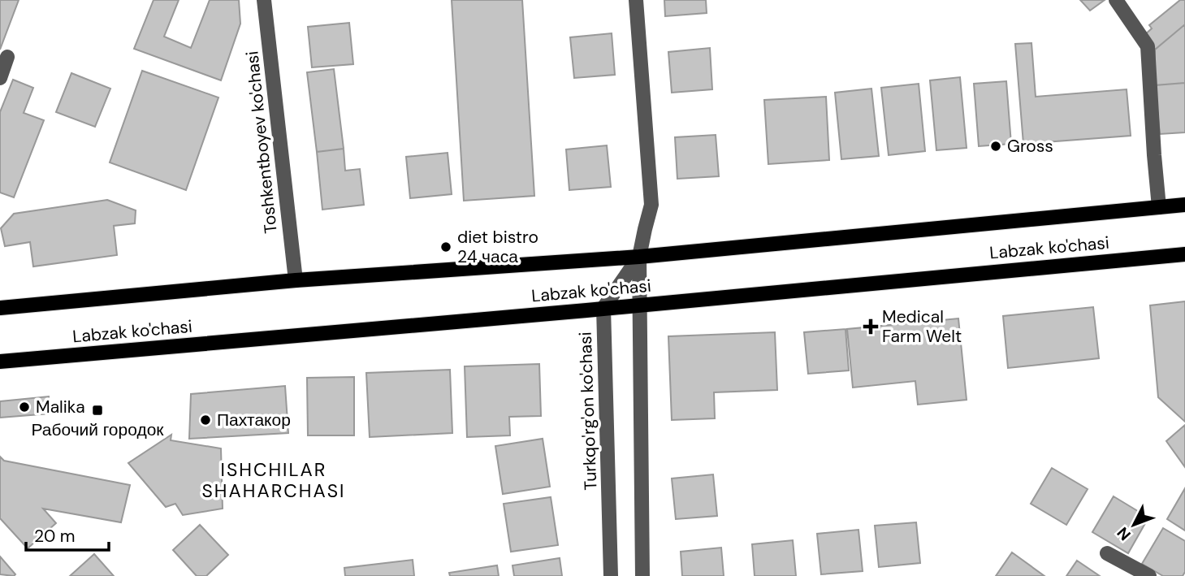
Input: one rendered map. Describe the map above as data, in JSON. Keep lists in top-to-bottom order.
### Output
{
  "streets": {
    "main road": ["Labzak ko'chasi"],
    "street": ["Toshkentboyev ko'chasi", "Turkqo'rg'on ko'chasi"]
  },
  "crossings": [
    ["Toshkentboyev ko'chasi", "Labzak ko'chasi"],
    ["Labzak ko'chasi", "Turkqo'rg'on ko'chasi"]
  ],
  "districts": ["ISHCHILAR SHAHARCHASI"],
  "places": {
    "other": [
      "Gross",
      "diet bistro 24 часа",
      "Malika",
      "Пахтакор"
    ],
    "health": ["Medical Farm Welt"],
    "transit": ["Рабочий городок"]
  },
  "scale_bar": "20 m",
  "north": "bottom left"
}
